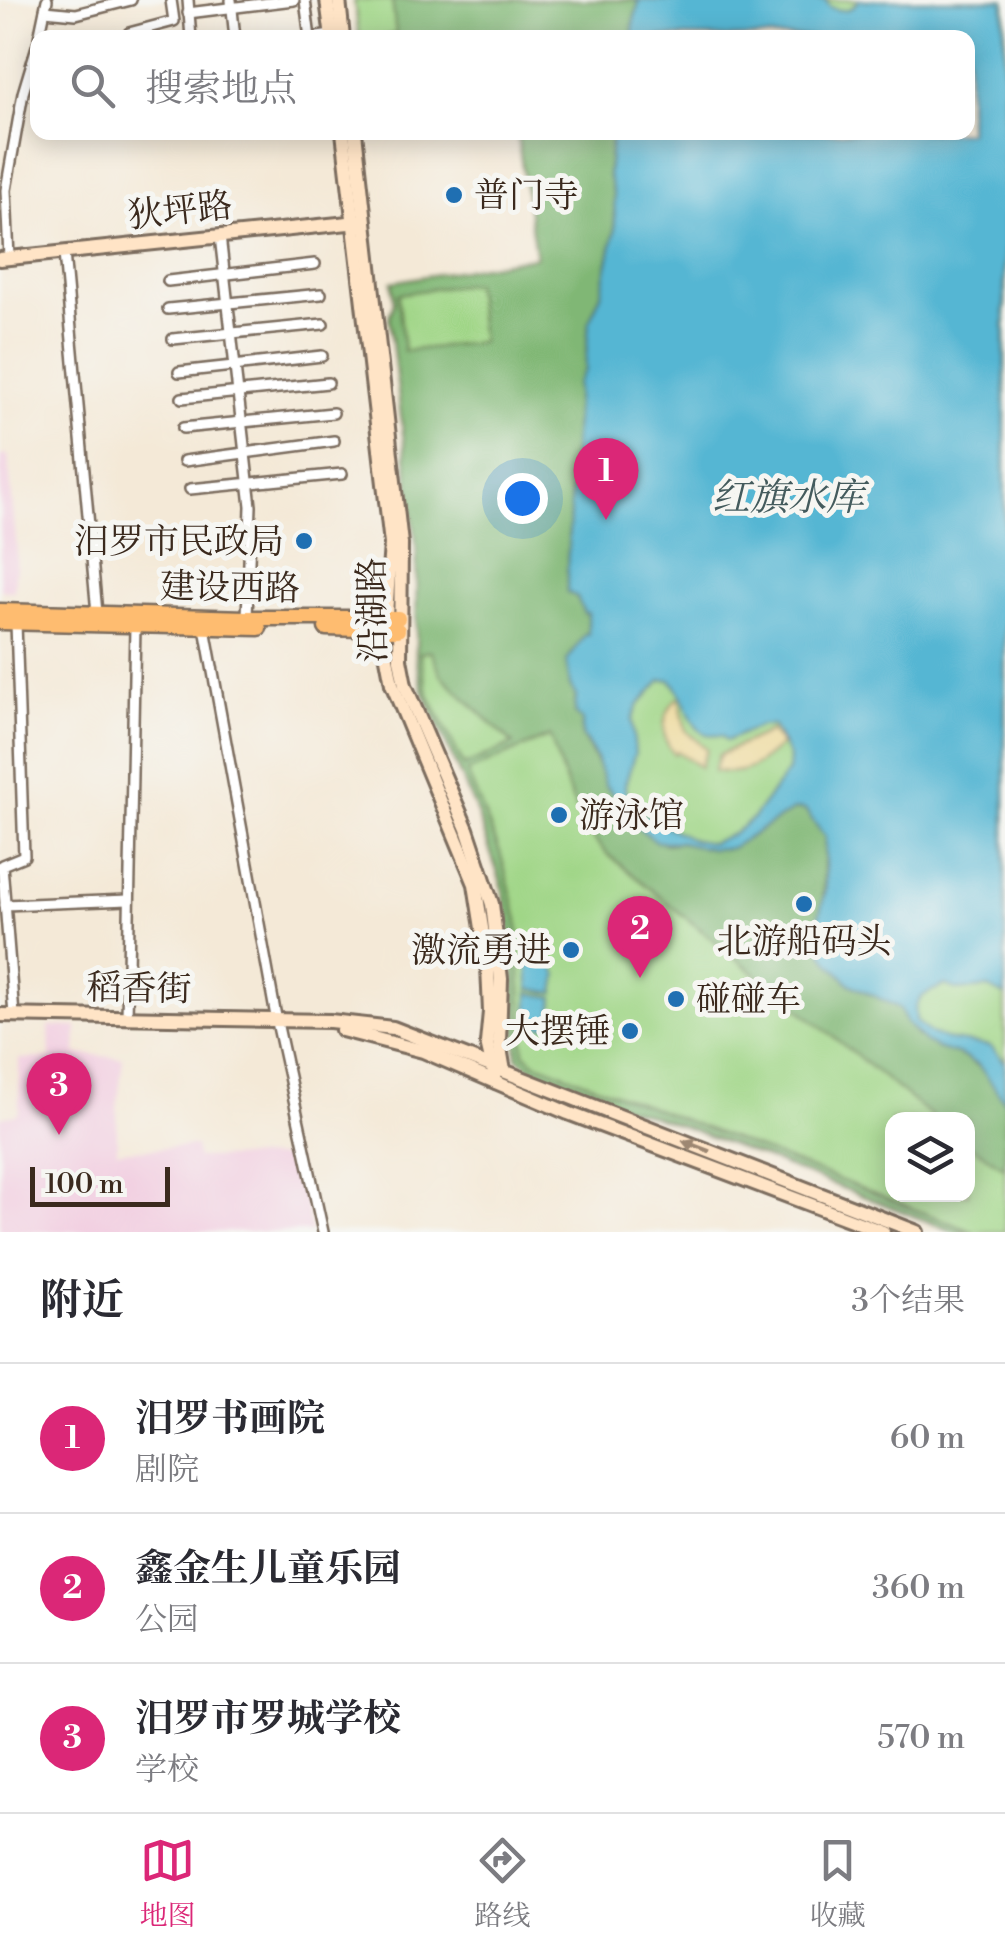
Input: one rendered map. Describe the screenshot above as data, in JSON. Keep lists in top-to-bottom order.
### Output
{
  "streets": {
    "main road": [
      "狄坪路",
      "建设西路",
      "沿湖路",
      "稻香街"
    ]
  },
  "crossings": [
    ["狄坪路", "沿湖路"],
    ["建设西路", "沿湖路"]
  ],
  "water": ["红旗水库"],
  "places": [
    "普门寺",
    "汨罗市民政局",
    "游泳馆",
    "北游船码头",
    "激流勇进",
    "碰碰车",
    "大摆锤"
  ],
  "scale_bar": "100 m",
  "page": {
    "search": "搜索地点",
    "pins": ["1", "2", "3"],
    "scale": "100 m",
    "heading": ["附近", "3个结果"],
    "list": [
      {
        "mark": "1",
        "name": "汨罗书画院",
        "note": "剧院",
        "value": "60 m"
      },
      {
        "mark": "2",
        "name": "鑫金生儿童乐园",
        "note": "公园",
        "value": "360 m"
      },
      {
        "mark": "3",
        "name": "汨罗市罗城学校",
        "note": "学校",
        "value": "570 m"
      }
    ],
    "nav": ["地图", "路线", "收藏"]
  }
}
